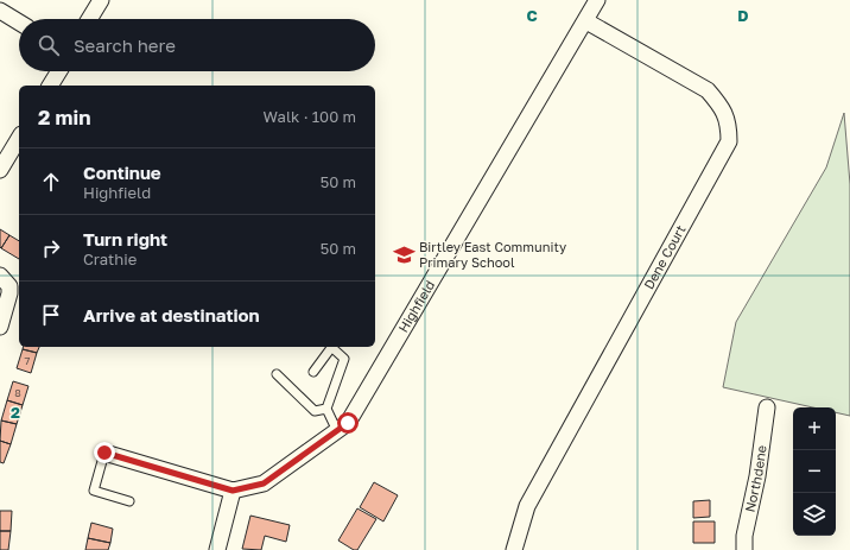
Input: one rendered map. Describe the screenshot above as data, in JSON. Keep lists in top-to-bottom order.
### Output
{
  "streets": {
    "street": ["Dene Court", "Highfield", "Northdene"]
  },
  "crossings": [
    ["Dene Court", "Highfield"]
  ],
  "places": {
    "school or university": ["Birtley East Community Primary School"]
  },
  "house_numbers": ["7", "8"],
  "page": {
    "search": "Search here",
    "heading": ["2 min", "Walk · 100 m"],
    "list": [
      ["Continue", "Highfield", "50 m"],
      ["Turn right", "Crathie", "50 m"],
      "Arrive at destination"
    ],
    "map_buttons": ["+", "−"]
  },
  "grid": {
    "columns": ["C", "D"],
    "rows": ["2"]
  }
}
